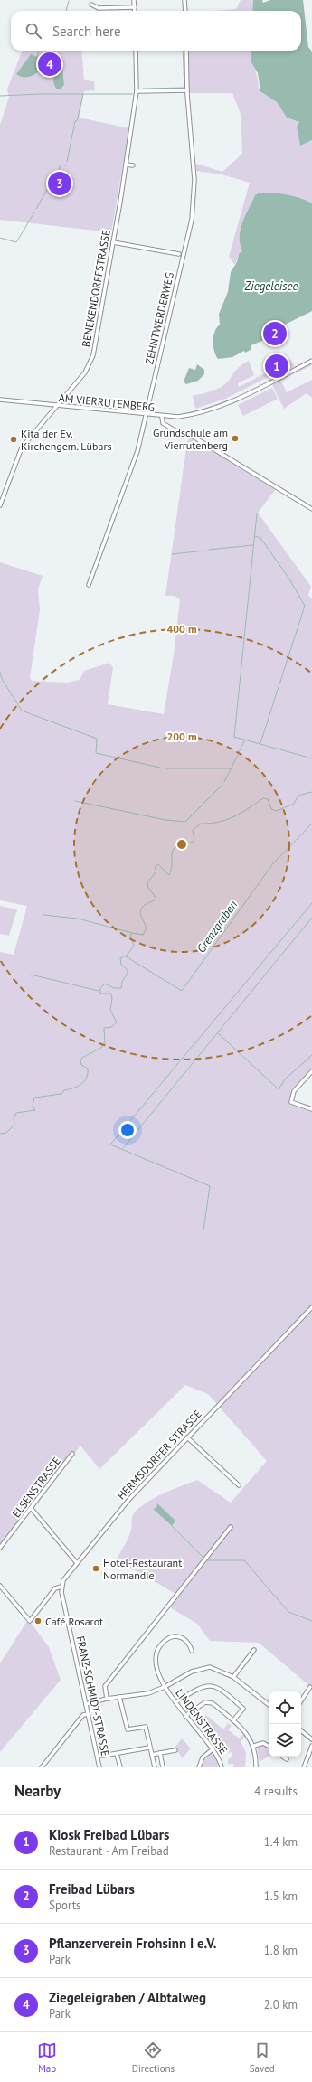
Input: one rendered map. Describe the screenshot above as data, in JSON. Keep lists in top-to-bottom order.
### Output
{
  "streets": {
    "street": [
      "BENEKENDORFFSTRASSE",
      "ZEHNTWERDERWEG",
      "AM VIERRUTENBERG",
      "HERMSDORFER STRASSE",
      "ELSENSTRASSE",
      "FRANZ-SCHMIDT-STRASSE",
      "LINDENSTRASSE"
    ]
  },
  "crossings": [
    ["BENEKENDORFFSTRASSE", "AM VIERRUTENBERG"],
    ["ZEHNTWERDERWEG", "AM VIERRUTENBERG"],
    ["HERMSDORFER STRASSE", "FRANZ-SCHMIDT-STRASSE"]
  ],
  "water": ["Ziegeleisee", "Grenzgraben"],
  "places": [
    "Grundschule am Vierrutenberg",
    "Kita der Ev. Kirchengem. Lübars",
    "Hotel-Restaurant Normandie",
    "Café Rosarot"
  ],
  "page": {
    "search": "Search here",
    "pins": [
      "4",
      "3",
      "2",
      "1"
    ],
    "heading": ["Nearby", "4 results"],
    "list": [
      {
        "mark": "1",
        "name": "Kiosk Freibad Lübars",
        "note": "Restaurant · Am Freibad",
        "value": "1.4 km"
      },
      {
        "mark": "2",
        "name": "Freibad Lübars",
        "note": "Sports",
        "value": "1.5 km"
      },
      {
        "mark": "3",
        "name": "Pflanzerverein Frohsinn I e.V.",
        "note": "Park",
        "value": "1.8 km"
      },
      {
        "mark": "4",
        "name": "Ziegeleigraben / Albtalweg",
        "note": "Park",
        "value": "2.0 km"
      }
    ],
    "nav": ["Map", "Directions", "Saved"]
  },
  "rings": ["400 m", "200 m"]
}
